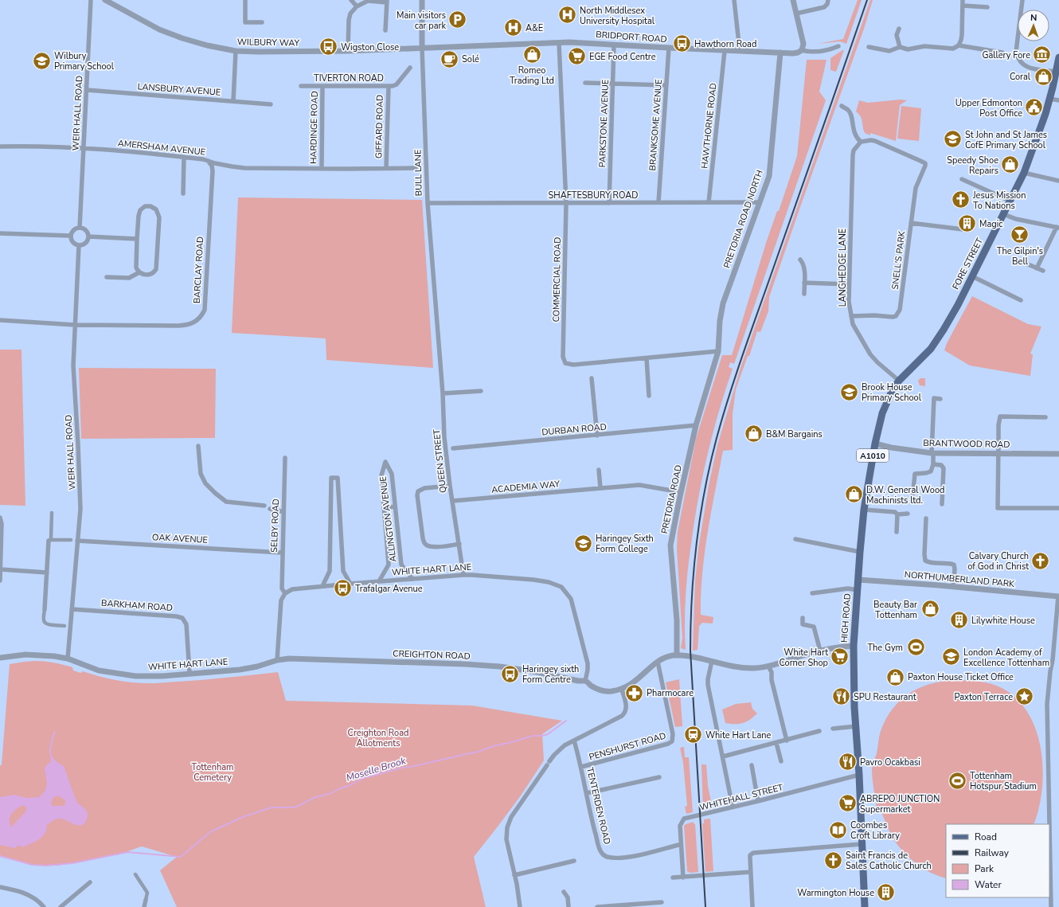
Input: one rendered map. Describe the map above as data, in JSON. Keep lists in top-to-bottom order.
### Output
{
  "streets": {
    "main road": ["FORE STREET", "A1010", "HIGH ROAD"],
    "street": [
      "BRIDPORT ROAD",
      "WILBURY WAY",
      "TIVERTON ROAD",
      "LANSBURY AVENUE",
      "WEIR HALL ROAD",
      "PARKSTONE AVENUE",
      "BRANKSOME AVENUE",
      "HAWTHORNE ROAD",
      "GIFFARD ROAD",
      "HARDINGE ROAD",
      "AMERSHAM AVENUE",
      "BULL LANE",
      "SHAFTESBURY ROAD",
      "PRETORIA ROAD NORTH",
      "SNELL'S PARK",
      "LANGHEDGE LANE",
      "BARCLAY ROAD",
      "COMMERCIAL ROAD",
      "DURBAN ROAD",
      "BRANTWOOD ROAD",
      "QUEEN STREET",
      "ACADEMIA WAY",
      "PRETORIA ROAD",
      "ALLINGTON AVENUE",
      "SELBY ROAD",
      "OAK AVENUE",
      "WHITE HART LANE",
      "NORTHUMBERLAND PARK",
      "BARKHAM ROAD",
      "CREIGHTON ROAD",
      "PENSHURST ROAD",
      "WHITEHALL STREET",
      "TENTERDEN ROAD"
    ]
  },
  "crossings": [
    ["BRIDPORT ROAD", "WILBURY WAY"],
    ["BRIDPORT ROAD", "PARKSTONE AVENUE"],
    ["BRIDPORT ROAD", "BRANKSOME AVENUE"],
    ["BRIDPORT ROAD", "HAWTHORNE ROAD"],
    ["BRIDPORT ROAD", "BULL LANE"],
    ["BRIDPORT ROAD", "PRETORIA ROAD NORTH"],
    ["BRIDPORT ROAD", "COMMERCIAL ROAD"],
    ["WILBURY WAY", "BULL LANE"],
    ["TIVERTON ROAD", "GIFFARD ROAD"],
    ["TIVERTON ROAD", "HARDINGE ROAD"],
    ["LANSBURY AVENUE", "WEIR HALL ROAD"],
    ["WEIR HALL ROAD", "AMERSHAM AVENUE"],
    ["WEIR HALL ROAD", "BARCLAY ROAD"],
    ["WEIR HALL ROAD", "OAK AVENUE"],
    ["WEIR HALL ROAD", "WHITE HART LANE"],
    ["WEIR HALL ROAD", "BARKHAM ROAD"],
    ["PARKSTONE AVENUE", "SHAFTESBURY ROAD"],
    ["BRANKSOME AVENUE", "SHAFTESBURY ROAD"],
    ["HAWTHORNE ROAD", "SHAFTESBURY ROAD"],
    ["GIFFARD ROAD", "AMERSHAM AVENUE"],
    ["HARDINGE ROAD", "AMERSHAM AVENUE"],
    ["AMERSHAM AVENUE", "BARCLAY ROAD"],
    ["BULL LANE", "SHAFTESBURY ROAD"],
    ["BULL LANE", "QUEEN STREET"],
    ["SHAFTESBURY ROAD", "PRETORIA ROAD NORTH"],
    ["SHAFTESBURY ROAD", "COMMERCIAL ROAD"],
    ["PRETORIA ROAD NORTH", "COMMERCIAL ROAD"],
    ["PRETORIA ROAD NORTH", "PRETORIA ROAD"],
    ["SNELL'S PARK", "LANGHEDGE LANE"],
    ["FORE STREET", "HIGH ROAD"],
    ["LANGHEDGE LANE", "HIGH ROAD"],
    ["COMMERCIAL ROAD", "PRETORIA ROAD"],
    ["DURBAN ROAD", "PRETORIA ROAD"],
    ["BRANTWOOD ROAD", "HIGH ROAD"],
    ["QUEEN STREET", "ACADEMIA WAY"],
    ["QUEEN STREET", "WHITE HART LANE"],
    ["ACADEMIA WAY", "PRETORIA ROAD"],
    ["ALLINGTON AVENUE", "WHITE HART LANE"],
    ["SELBY ROAD", "OAK AVENUE"],
    ["SELBY ROAD", "WHITE HART LANE"],
    ["WHITE HART LANE", "BARKHAM ROAD"],
    ["WHITE HART LANE", "CREIGHTON ROAD"],
    ["NORTHUMBERLAND PARK", "HIGH ROAD"],
    ["HIGH ROAD", "WHITEHALL STREET"],
    ["PENSHURST ROAD", "TENTERDEN ROAD"]
  ],
  "water": ["Moselle Brook"],
  "parks": ["Creighton Road Allotments", "Tottenham Cemetery"],
  "places": {
    "hospital": ["North Middlesex University Hospital", "A&E"],
    "parking": ["Main visitors car park"],
    "bus stop": [
      "Hawthorn Road",
      "Wigston Close",
      "Trafalgar Avenue",
      "Haringey sixth Form Centre"
    ],
    "shop": [
      "Romeo Trading Ltd",
      "Coral",
      "Speedy Shoe Repairs",
      "B&M Bargains",
      "D.W. General Wood Machinists ltd.",
      "Beauty Bar Tottenham",
      "Paxton House Ticket Office"
    ],
    "museum": ["Gallery Fore"],
    "supermarket": ["EGE Food Centre", "White Hart Corner Shop", "ABREPO JUNCTION Supermarket"],
    "cafe": ["Solé"],
    "school or university": [
      "Wilbury Primary School",
      "St John and St James CofE Primary School",
      "Brook House Primary School",
      "Haringey Sixth Form College",
      "London Academy of Excellence Tottenham"
    ],
    "public building": ["Upper Edmonton Post Office"],
    "church": ["Jesus Mission To Nations", "Calvary Church of God in Christ", "Saint Francis de Sales Catholic Church"],
    "building": ["Magic", "Lilywhite House", "Warmington House"],
    "bar": ["The Gilpin's Bell"],
    "sports": ["The Gym", "Tottenham Hotspur Stadium"],
    "pharmacy": ["Pharmocare"],
    "restaurant": ["SPU Restaurant", "Pavro Ocakbasi"],
    "place": ["Paxton Terrace"],
    "station": ["White Hart Lane"],
    "library": ["Coombes Croft Library"]
  },
  "legend": [
    "Road",
    "Railway",
    "Park",
    "Water"
  ],
  "north": "top"
}
